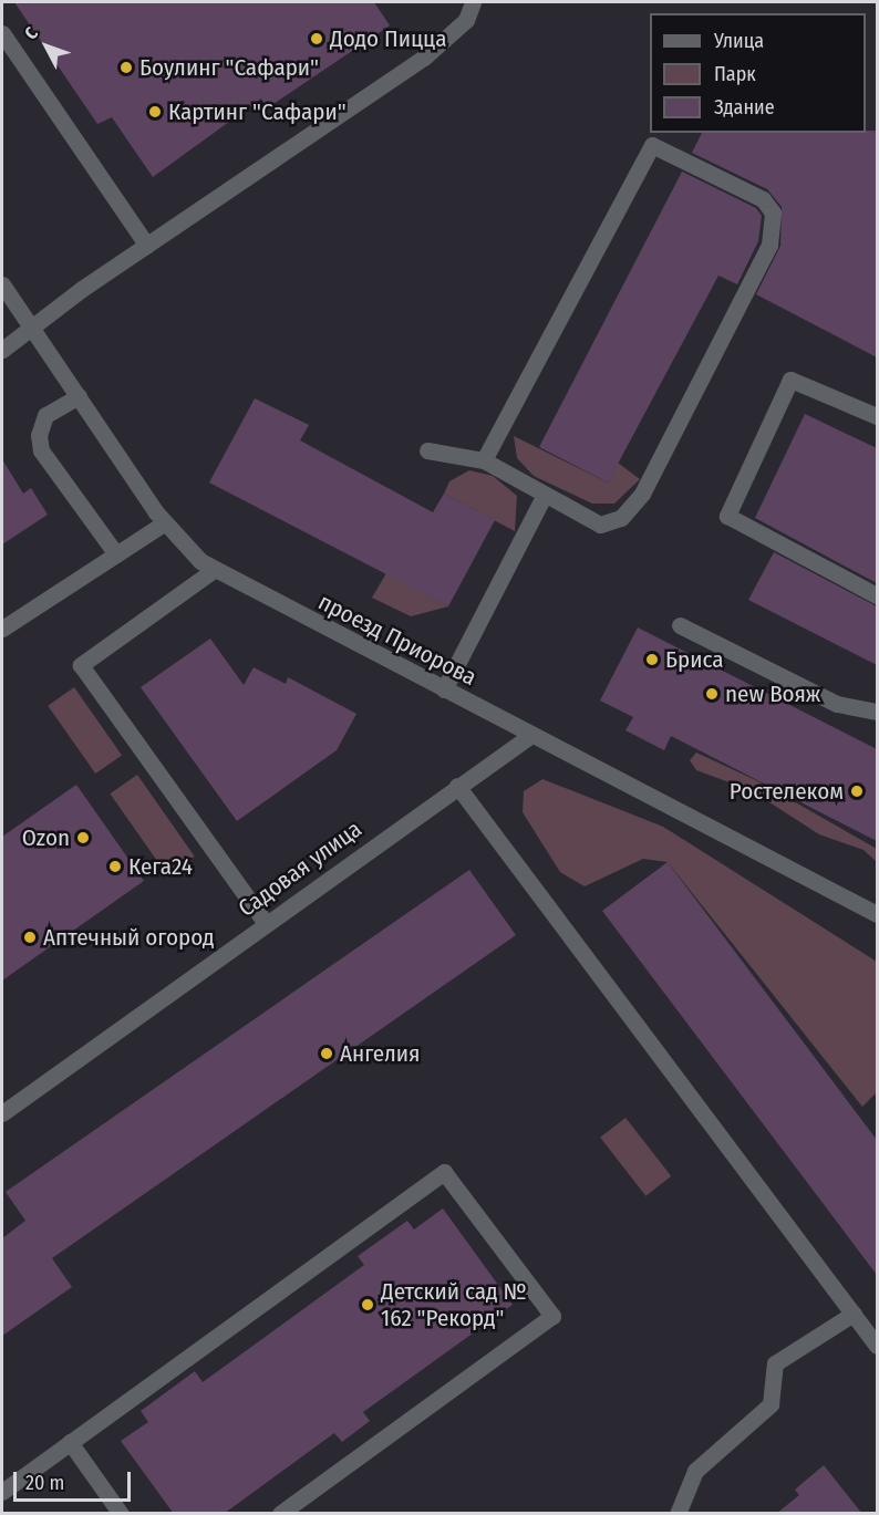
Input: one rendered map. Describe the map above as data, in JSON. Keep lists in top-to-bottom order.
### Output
{
  "streets": {
    "street": ["проезд Приорова", "Садовая улица"]
  },
  "crossings": [
    ["проезд Приорова", "Садовая улица"]
  ],
  "places": [
    "Додо Пицца",
    "Боулинг \"Сафари\"",
    "Картинг \"Сафари\"",
    "Бриса",
    "new Вояж",
    "Ростелеком",
    "Ozon",
    "Кега24",
    "Аптечный огород",
    "Ангелия",
    "Детский сад № 162 \"Рекорд\""
  ],
  "legend": ["Улица", "Парк", "Здание"],
  "scale_bar": "20 m",
  "north": "top left"
}
